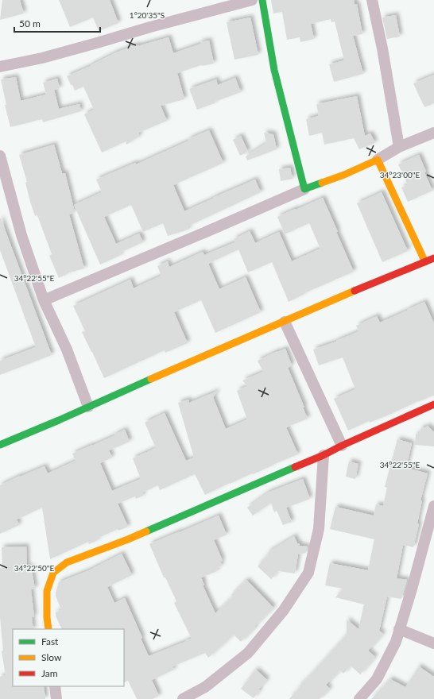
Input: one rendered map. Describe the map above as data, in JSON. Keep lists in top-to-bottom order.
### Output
{
  "legend": ["Fast", "Slow", "Jam"],
  "scale_bar": "50 m",
  "coordinates": [
    "1°20'35\"S",
    "34°23'00\"E",
    "34°22'55\"E",
    "34°22'50\"E"
  ]
}
